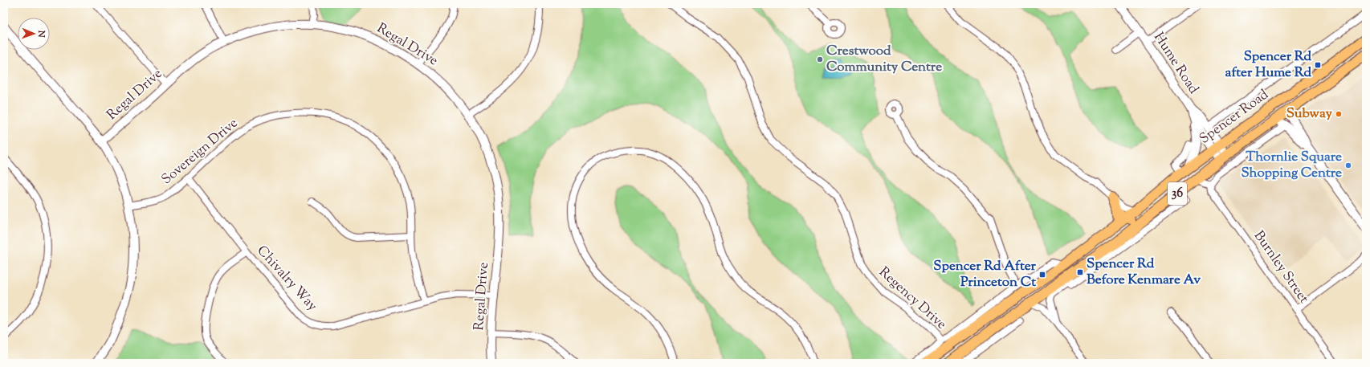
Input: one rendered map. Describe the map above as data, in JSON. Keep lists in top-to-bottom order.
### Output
{
  "streets": {
    "main road": ["Spencer Road", "36"],
    "street": [
      "Regal Drive",
      "Hume Road",
      "Sovereign Drive",
      "Burnley Street",
      "Chivalry Way",
      "Regency Drive"
    ]
  },
  "crossings": [
    ["Regal Drive", "Chivalry Way"],
    ["Hume Road", "Spencer Road"],
    ["Spencer Road", "Regency Drive"],
    ["Sovereign Drive", "Chivalry Way"]
  ],
  "places": {
    "other": ["Crestwood Community Centre", "Subway", "Thornlie Square Shopping Centre"],
    "transit": ["Spencer Rd after Hume Rd", "Spencer Rd Before Kenmare Av", "Spencer Rd After Princeton Ct"]
  },
  "north": "right"
}
